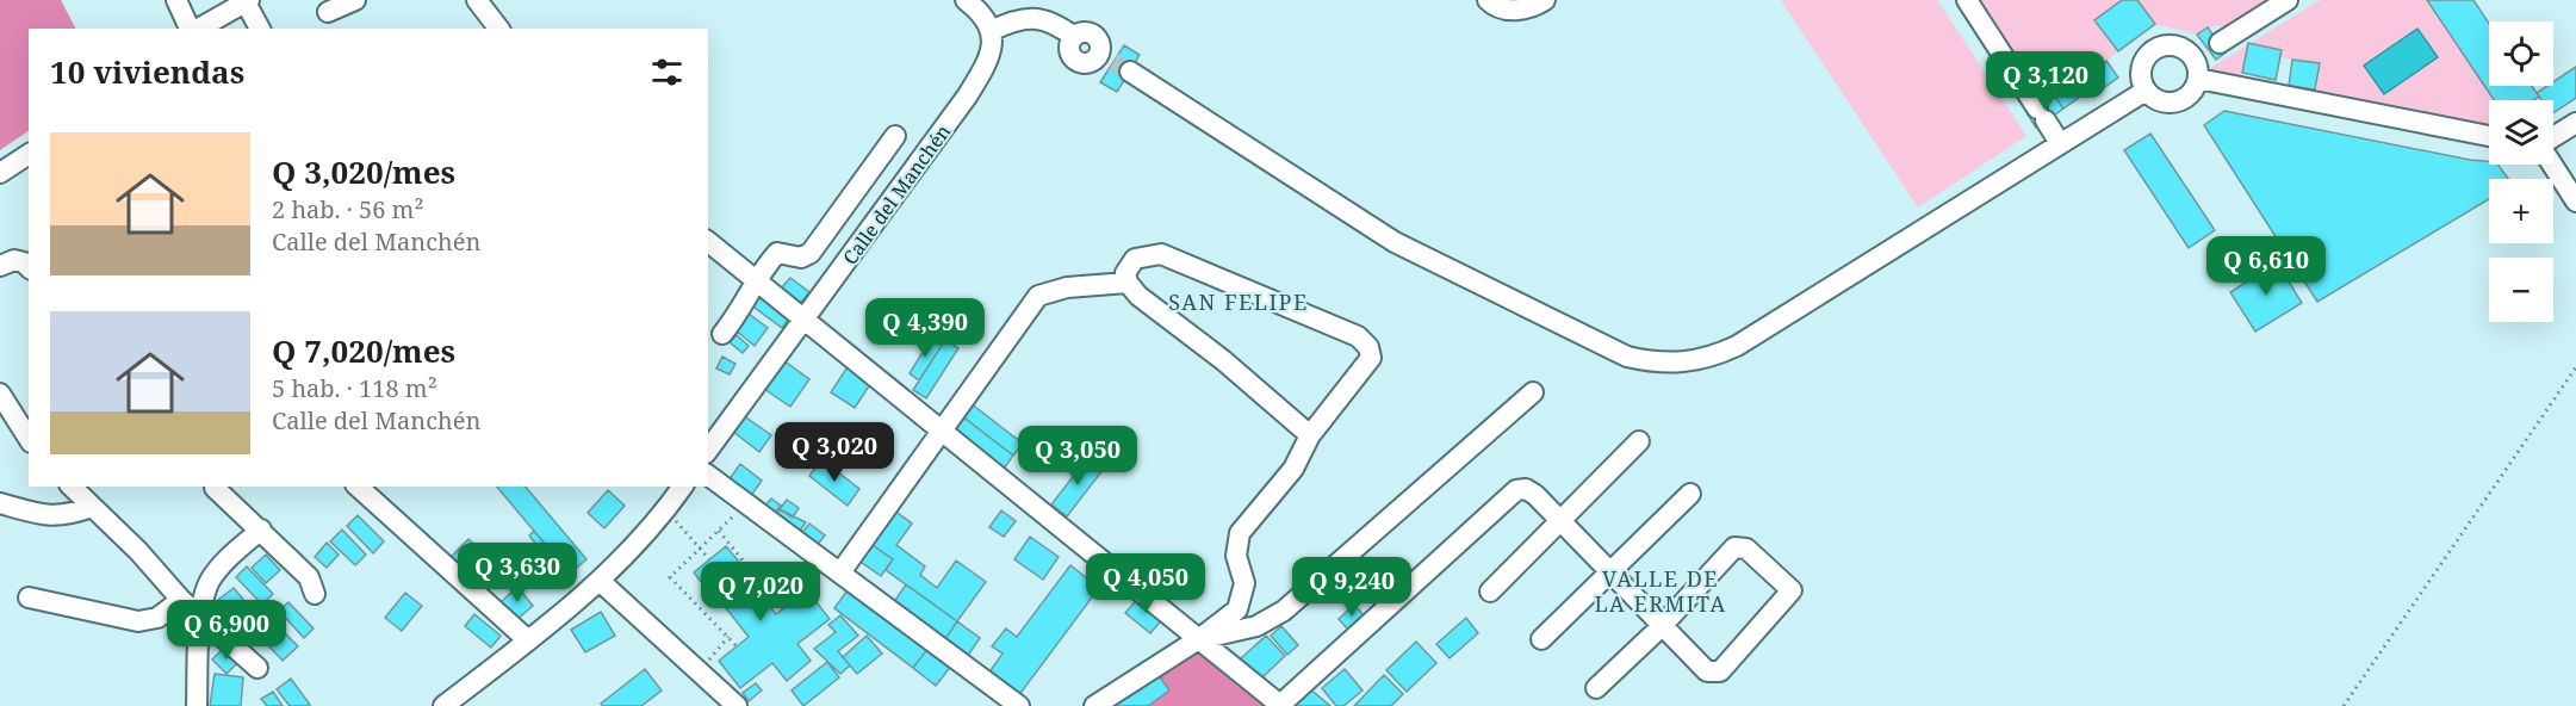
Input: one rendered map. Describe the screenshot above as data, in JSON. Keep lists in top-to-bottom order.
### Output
{
  "streets": {
    "street": ["Calle del Manchén"]
  },
  "districts": ["SAN FELIPE", "VALLE DE LA ERMITA"],
  "page": {
    "map_buttons": ["+", "−"],
    "heading": "10 viviendas",
    "price": [
      "Q 3,120",
      "Q 6,610",
      "Q 4,390",
      "Q 3,020",
      "Q 3,050",
      "Q 3,630",
      "Q 4,050",
      "Q 9,240",
      "Q 7,020",
      "Q 6,900"
    ],
    "list": [
      {
        "name": "Q 3,020/mes",
        "note": "2 hab. · 56 m² · Calle del Manchén"
      },
      {
        "name": "Q 7,020/mes",
        "note": "5 hab. · 118 m² · Calle del Manchén"
      }
    ]
  }
}
